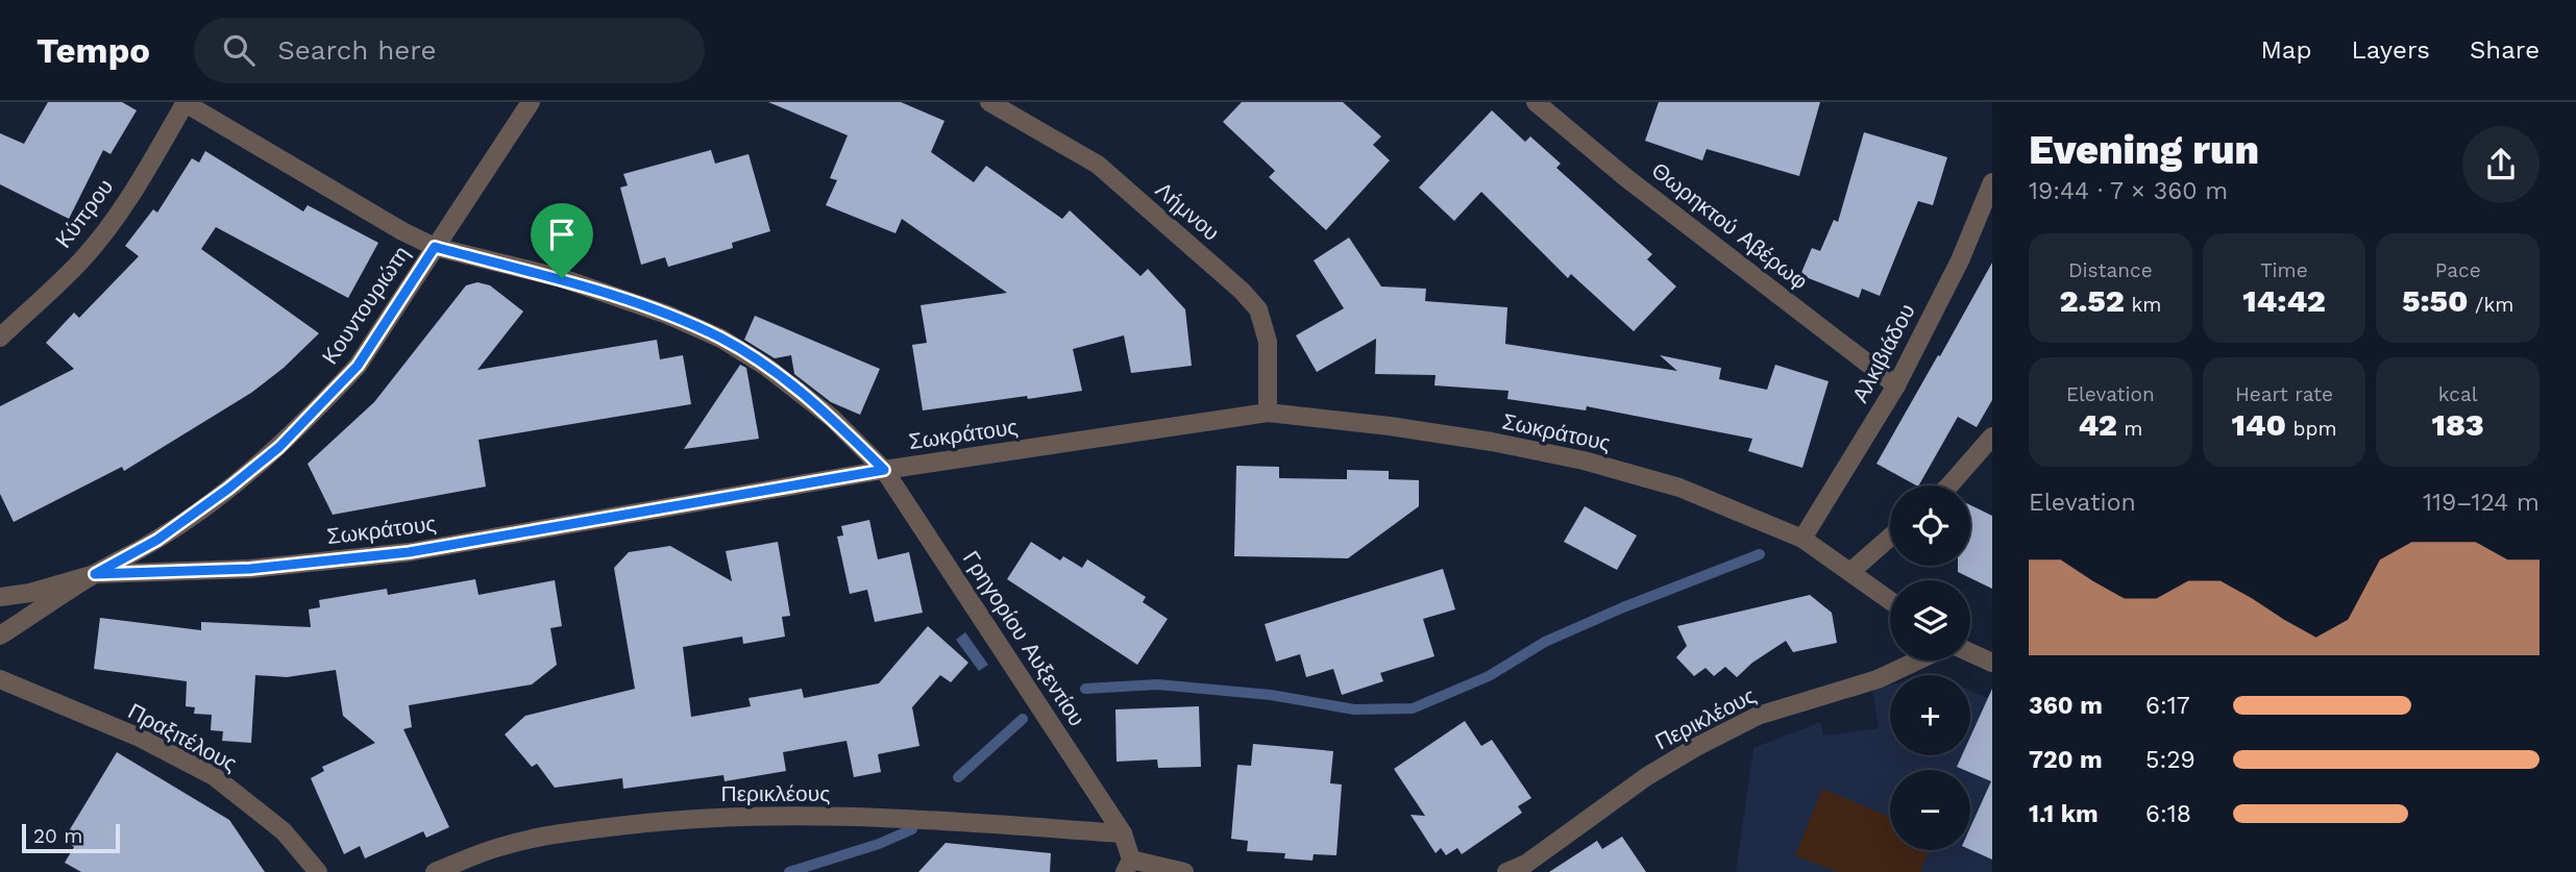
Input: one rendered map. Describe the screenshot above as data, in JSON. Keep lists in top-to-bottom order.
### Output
{
  "streets": {
    "street": [
      "Λήμνου",
      "Κύπρου",
      "Θωρηκτού Αβέρωφ",
      "Κουντουριώτη",
      "Αλκιβιάδου",
      "Σωκράτους",
      "Γρηγορίου Αυξεντίου",
      "Περικλέους",
      "Πραξιτέλους"
    ]
  },
  "crossings": [
    ["Λήμνου", "Σωκράτους"],
    ["Κύπρου", "Γρηγορίου Αυξεντίου"],
    ["Θωρηκτού Αβέρωφ", "Αλκιβιάδου"],
    ["Κουντουριώτη", "Σωκράτους"],
    ["Κουντουριώτη", "Γρηγορίου Αυξεντίου"],
    ["Αλκιβιάδου", "Σωκράτους"],
    ["Σωκράτους", "Γρηγορίου Αυξεντίου"],
    ["Γρηγορίου Αυξεντίου", "Περικλέους"]
  ],
  "scale_bar": "20 m",
  "page": {
    "header": "Tempo",
    "search": "Search here",
    "nav": ["Map", "Layers", "Share"],
    "heading": ["Evening run", "19:44 · 7 × 360 m"],
    "stats": [
      ["Distance", "2.52 km"],
      ["Time", "14:42"],
      ["Pace", "5:50 /km"],
      ["Elevation", "42 m"],
      ["Heart rate", "140 bpm"],
      ["kcal", "183"]
    ],
    "chart": ["Elevation", "119–124 m"],
    "map_buttons": ["+", "−"],
    "list": [
      {
        "name": "360 m",
        "note": "6:17"
      },
      {
        "name": "720 m",
        "note": "5:29"
      },
      {
        "name": "1.1 km",
        "note": "6:18"
      }
    ],
    "scale": "20 m"
  }
}
